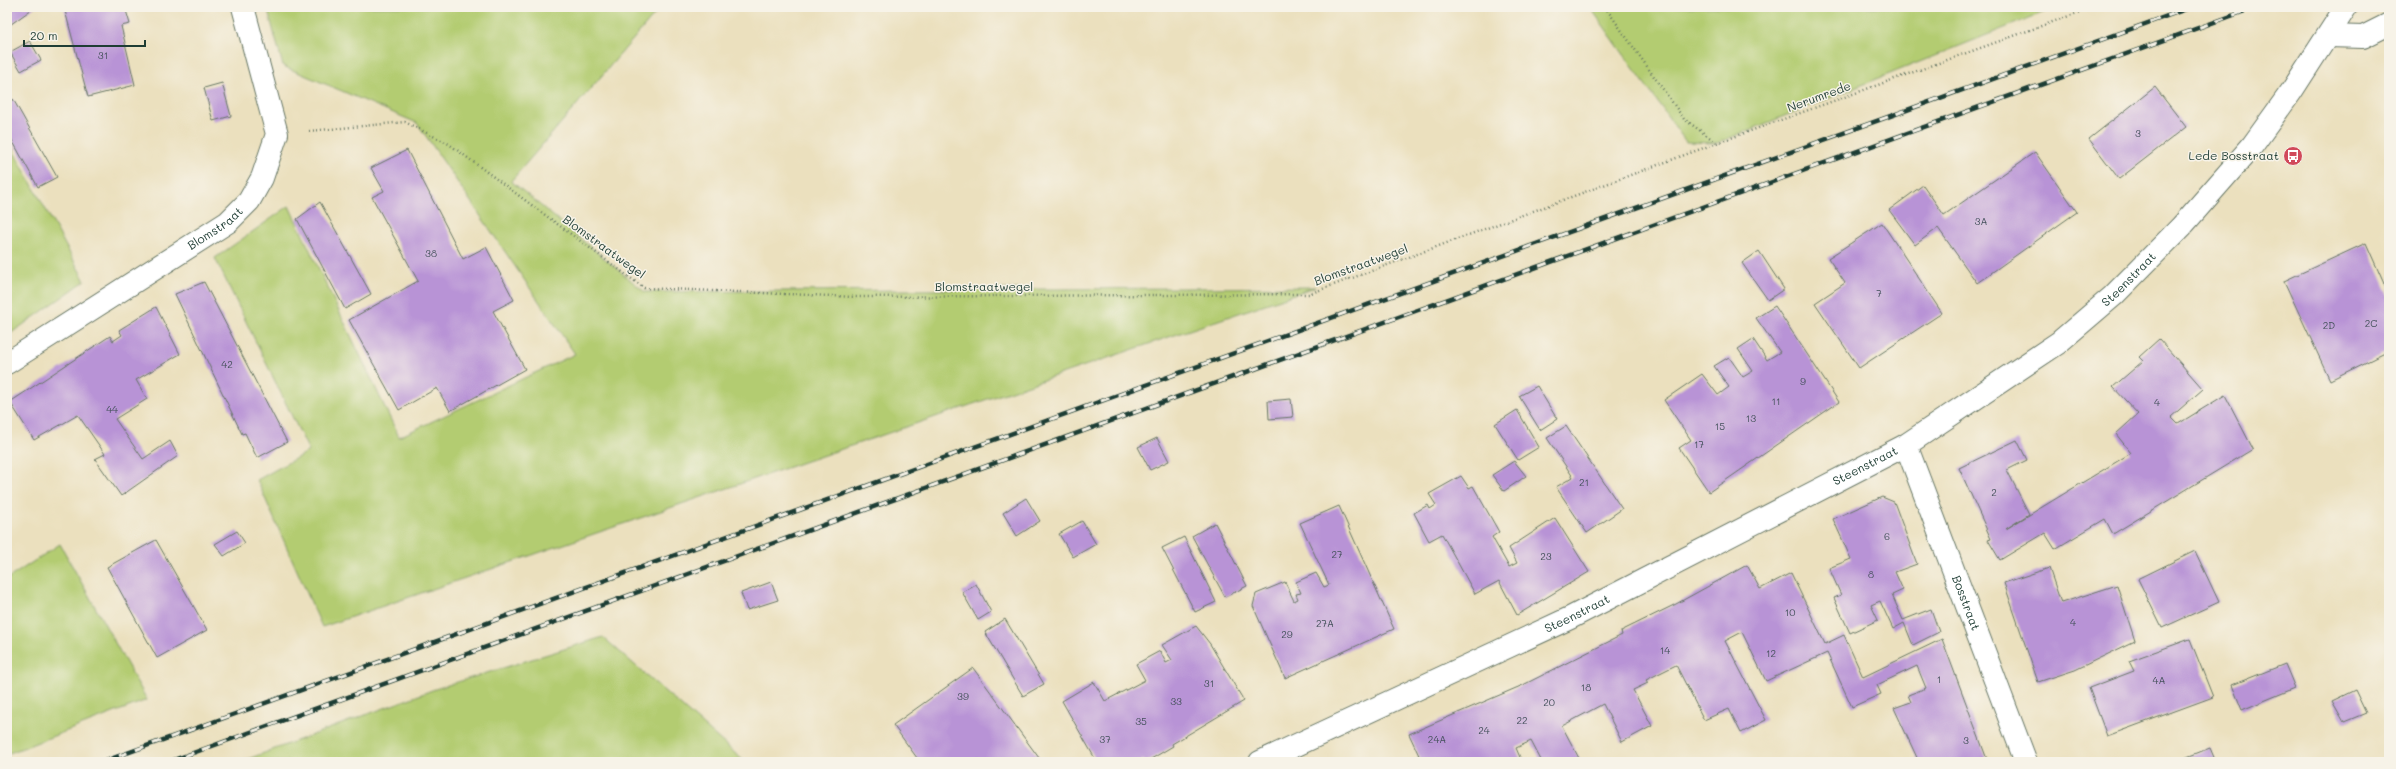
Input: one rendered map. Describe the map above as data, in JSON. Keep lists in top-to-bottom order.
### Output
{
  "streets": {
    "street": ["Blomstraat", "Steenstraat", "Bosstraat"],
    "path": ["Nerumrede", "Blomstraatwegel"]
  },
  "crossings": [
    ["Nerumrede", "Blomstraatwegel"],
    ["Blomstraat", "Blomstraatwegel"],
    ["Steenstraat", "Bosstraat"]
  ],
  "places": {
    "bus stop": ["Lede Bosstraat"]
  },
  "house_numbers": [
    "31",
    "3",
    "3A",
    "38",
    "7",
    "2C",
    "2D",
    "42",
    "9",
    "11",
    "4",
    "44",
    "13",
    "15",
    "17",
    "21",
    "2",
    "6",
    "27",
    "23",
    "8",
    "10",
    "4",
    "27A",
    "29",
    "14",
    "12",
    "1",
    "4A",
    "31",
    "18",
    "39",
    "33",
    "20",
    "22",
    "35",
    "24",
    "37",
    "24A",
    "3"
  ],
  "scale_bar": "20 m"
}
